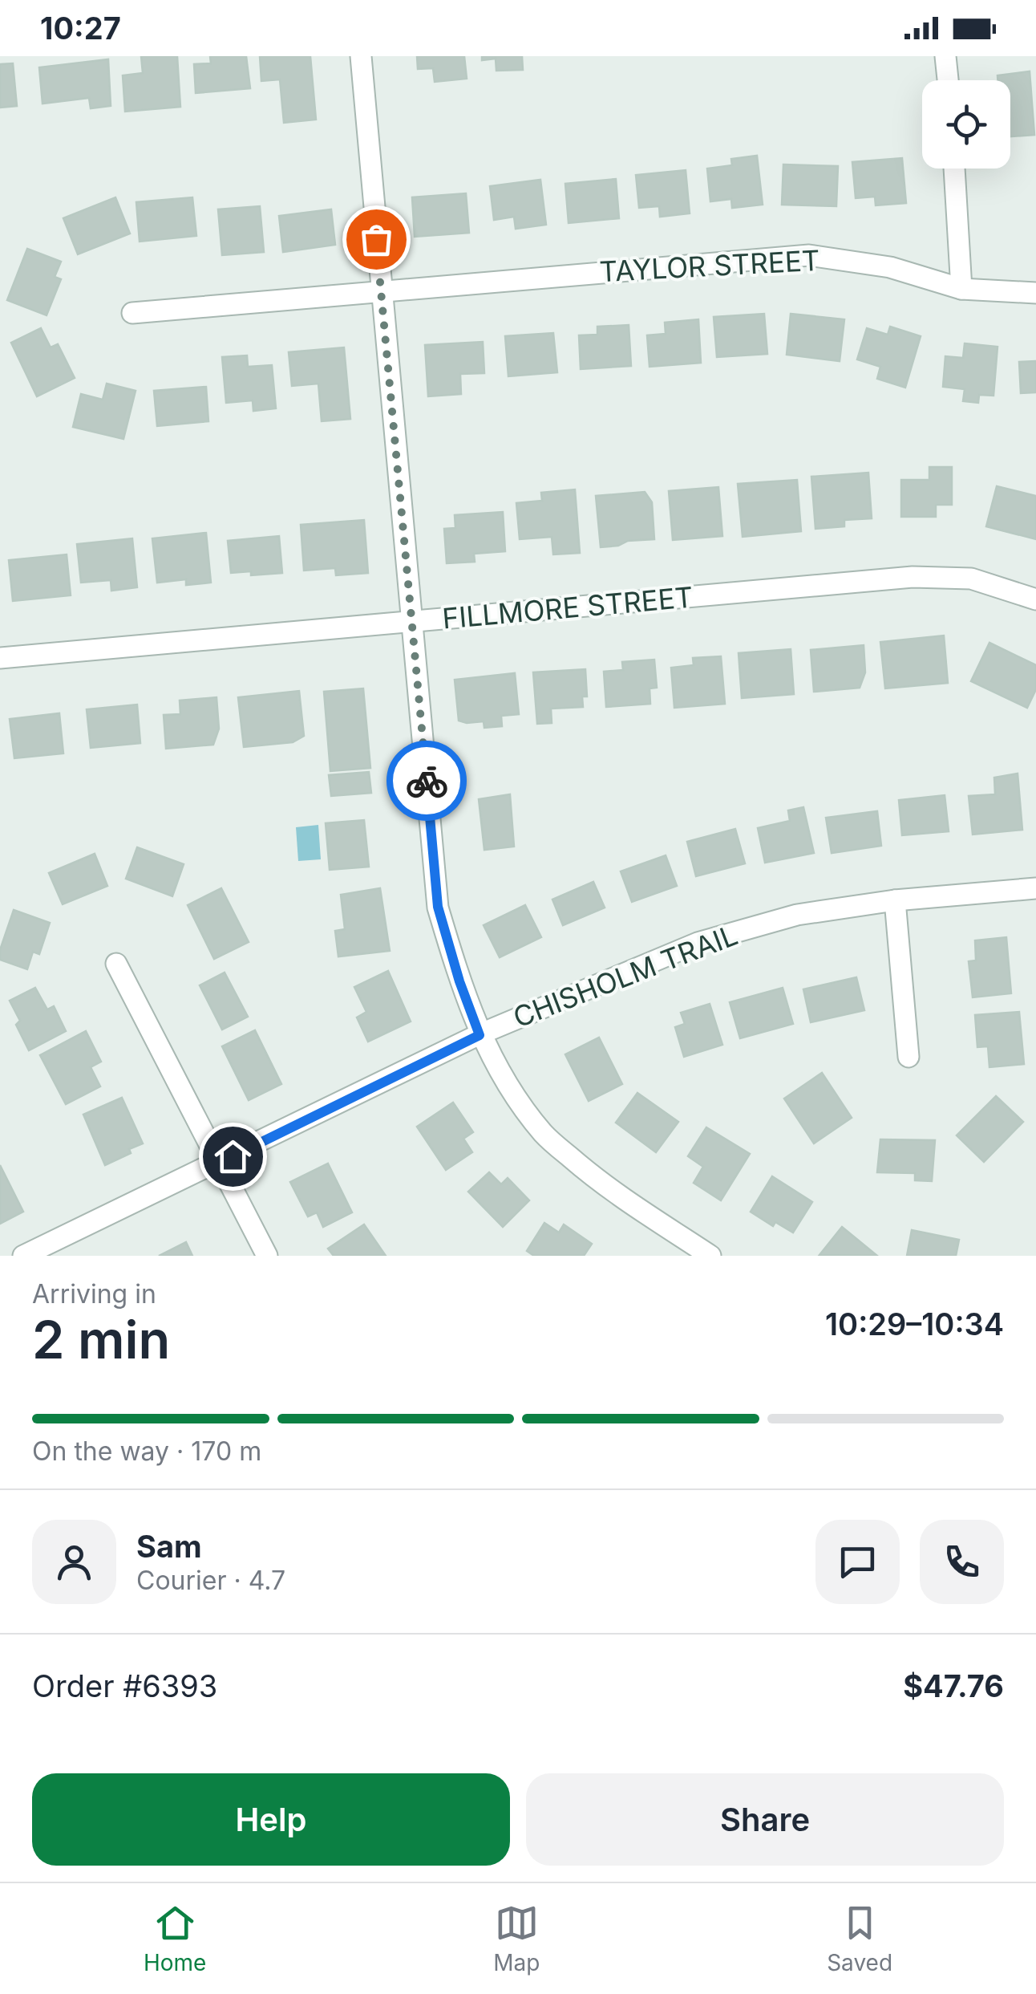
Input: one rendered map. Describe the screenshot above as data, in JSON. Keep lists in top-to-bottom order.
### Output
{
  "streets": {
    "street": ["TAYLOR STREET", "FILLMORE STREET", "CHISHOLM TRAIL"]
  },
  "page": {
    "status": "10:27",
    "heading": ["2 min", "Arriving in", "10:29–10:34"],
    "panel": [
      "Sam",
      "Courier · 4.7",
      "Order #6393",
      "$47.76"
    ],
    "bar": "On the way · 170 m",
    "buttons": ["Help", "Share"],
    "tabs": ["Home", "Map", "Saved"]
  }
}
